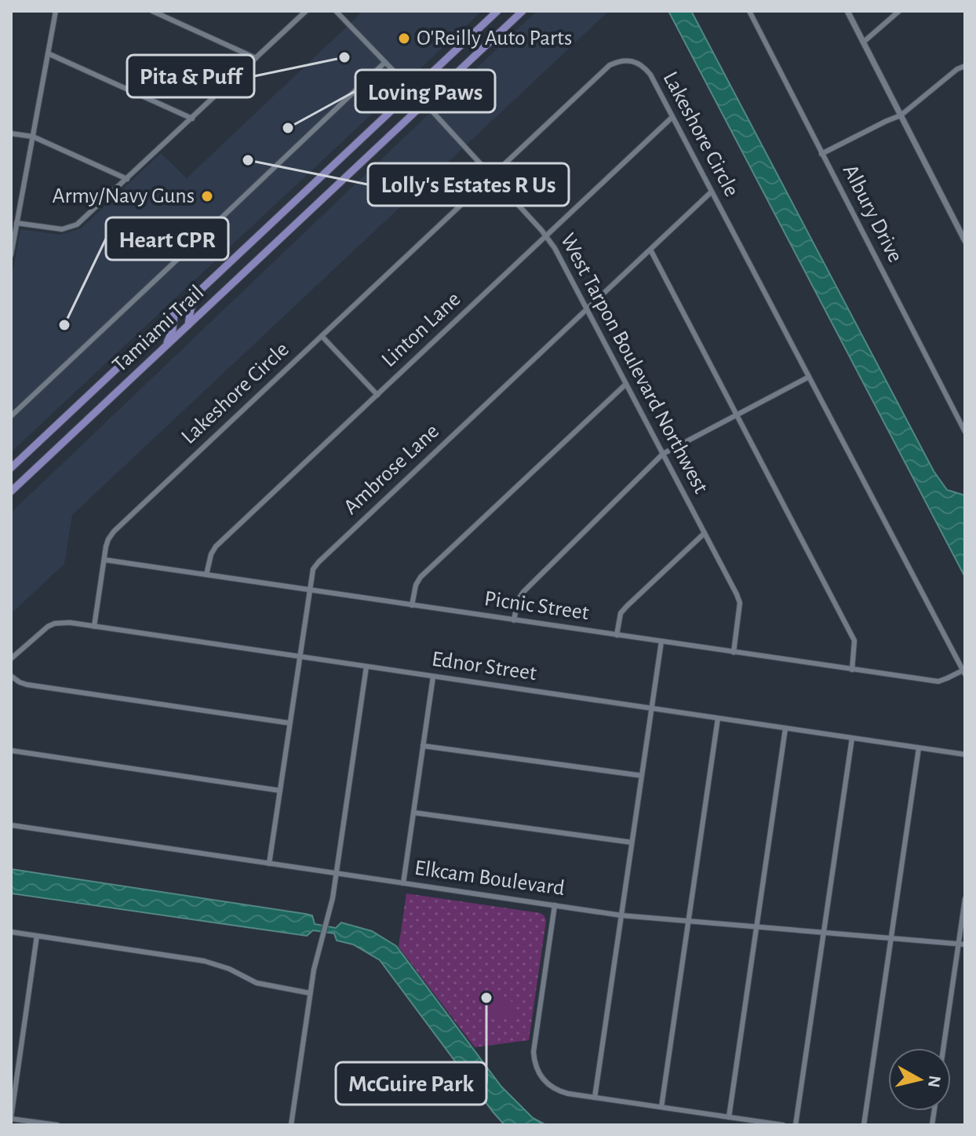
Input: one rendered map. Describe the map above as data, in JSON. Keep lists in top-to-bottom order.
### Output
{
  "streets": {
    "main road": ["Tamiami Trail"],
    "street": [
      "Lakeshore Circle",
      "Albury Drive",
      "Linton Lane",
      "West Tarpon Boulevard Northwest",
      "Ambrose Lane",
      "Picnic Street",
      "Ednor Street",
      "Elkcam Boulevard"
    ]
  },
  "crossings": [
    ["Lakeshore Circle", "Linton Lane"],
    ["Lakeshore Circle", "West Tarpon Boulevard Northwest"],
    ["Lakeshore Circle", "Ambrose Lane"],
    ["Lakeshore Circle", "Picnic Street"],
    ["Lakeshore Circle", "Ednor Street"],
    ["Tamiami Trail", "West Tarpon Boulevard Northwest"],
    ["Linton Lane", "West Tarpon Boulevard Northwest"],
    ["Linton Lane", "Picnic Street"],
    ["West Tarpon Boulevard Northwest", "Ambrose Lane"],
    ["West Tarpon Boulevard Northwest", "Picnic Street"],
    ["Ambrose Lane", "Picnic Street"],
    ["Ambrose Lane", "Ednor Street"],
    ["Ambrose Lane", "Elkcam Boulevard"]
  ],
  "places": [
    "O'Reilly Auto Parts",
    "Pita & Puff",
    "Loving Paws",
    "Lolly's Estates R Us",
    "Army/Navy Guns",
    "Heart CPR",
    "McGuire Park"
  ],
  "north": "right"
}
